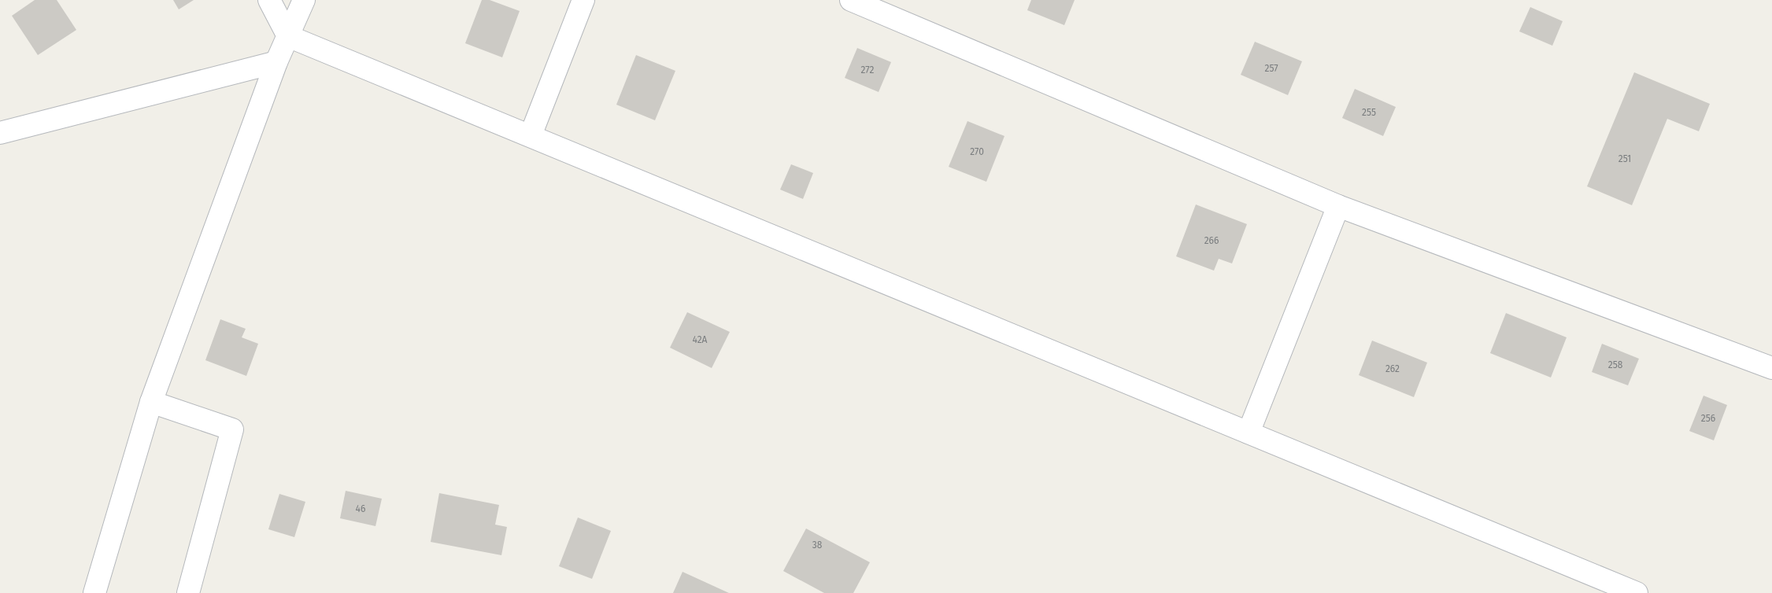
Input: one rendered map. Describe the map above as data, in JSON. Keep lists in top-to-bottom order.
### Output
{
  "house_numbers": [
    "257",
    "272",
    "255",
    "270",
    "251",
    "266",
    "42А",
    "258",
    "262",
    "256",
    "46",
    "38"
  ]
}
